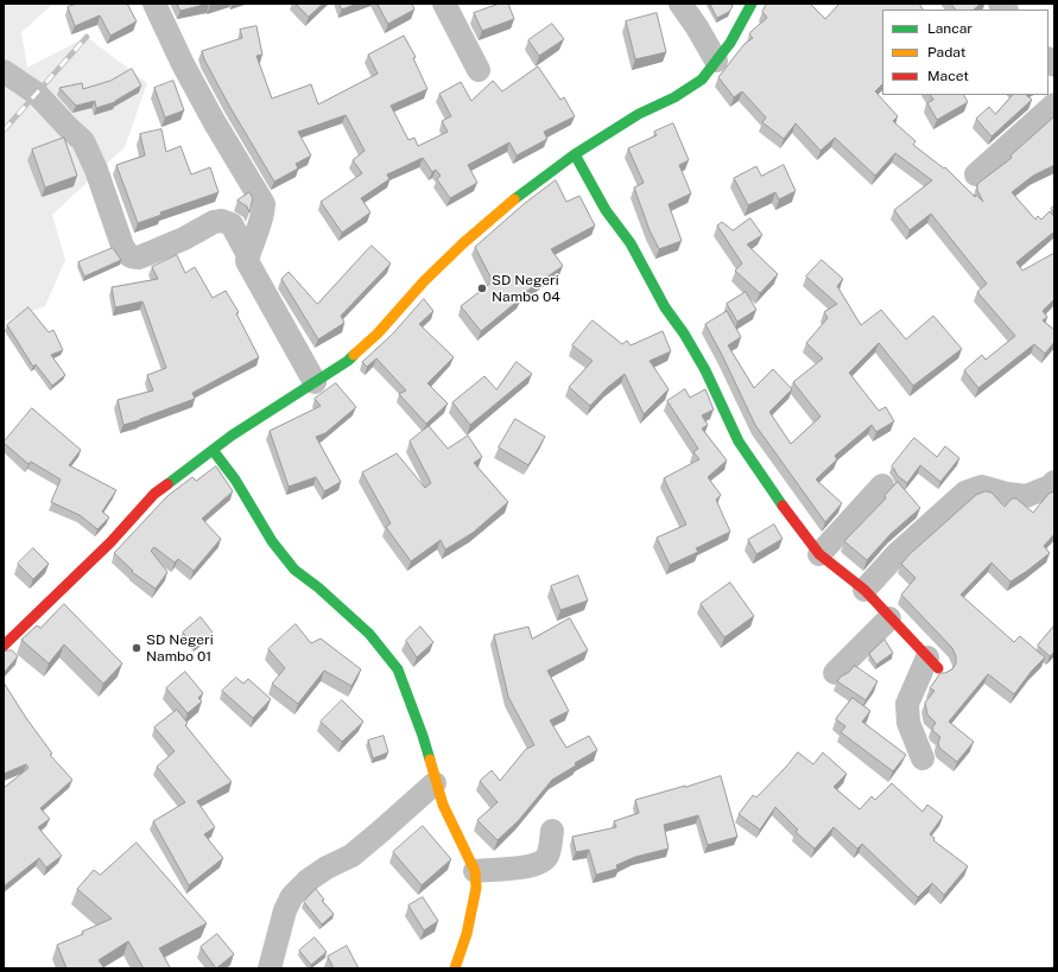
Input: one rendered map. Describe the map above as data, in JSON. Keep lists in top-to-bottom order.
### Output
{
  "places": ["SD Negeri Nambo 04", "SD Negeri Nambo 01"],
  "legend": ["Lancar", "Padat", "Macet"]
}
